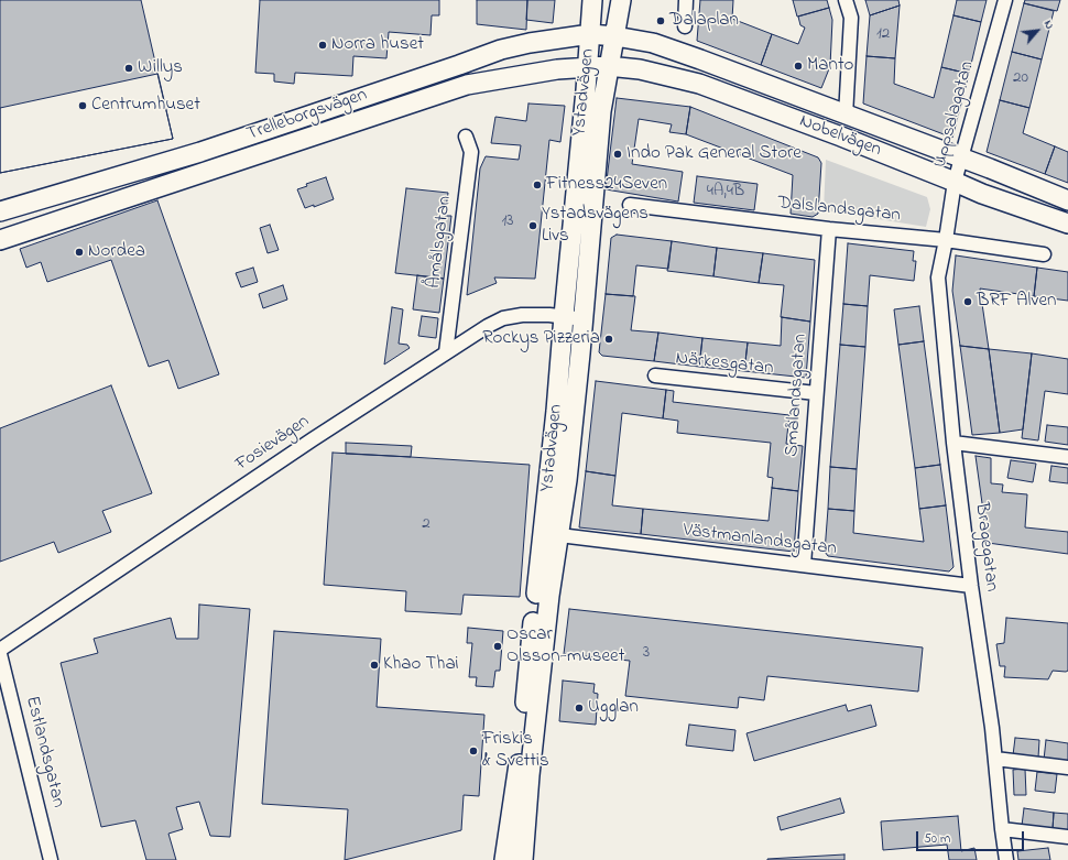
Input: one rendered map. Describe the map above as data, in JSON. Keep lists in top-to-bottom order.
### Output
{
  "streets": {
    "main road": ["Ystadvägen", "Trelleborgsvägen", "Nobelvägen"],
    "street": [
      "Uppsalagatan",
      "Dalslandsgatan",
      "Åmålsgatan",
      "Närkesgatan",
      "Smålandsgatan",
      "Fosievägen",
      "Västmanlandsgatan",
      "Bragegatan",
      "Estlandsgatan"
    ]
  },
  "crossings": [
    ["Ystadvägen", "Trelleborgsvägen"],
    ["Ystadvägen", "Nobelvägen"],
    ["Ystadvägen", "Fosievägen"],
    ["Ystadvägen", "Västmanlandsgatan"],
    ["Uppsalagatan", "Nobelvägen"],
    ["Uppsalagatan", "Dalslandsgatan"],
    ["Uppsalagatan", "Bragegatan"],
    ["Trelleborgsvägen", "Nobelvägen"],
    ["Dalslandsgatan", "Smålandsgatan"],
    ["Dalslandsgatan", "Bragegatan"],
    ["Åmålsgatan", "Fosievägen"],
    ["Närkesgatan", "Smålandsgatan"],
    ["Smålandsgatan", "Västmanlandsgatan"],
    ["Västmanlandsgatan", "Bragegatan"]
  ],
  "places": [
    "Dalaplan",
    "Norra huset",
    "Manto",
    "Willys",
    "Centrumhuset",
    "Indo Pak General Store",
    "Fitness24Seven",
    "Ystadsvägens Livs",
    "Nordea",
    "BRF Alven",
    "Rockys Pizzeria",
    "Oscar Olsson-museet",
    "Khao Thai",
    "Ugglan",
    "Friskis & Svettis"
  ],
  "house_numbers": [
    "12",
    "20",
    "4A,4B",
    "13",
    "2",
    "3"
  ],
  "scale_bar": "50 m",
  "north": "top right"
}
